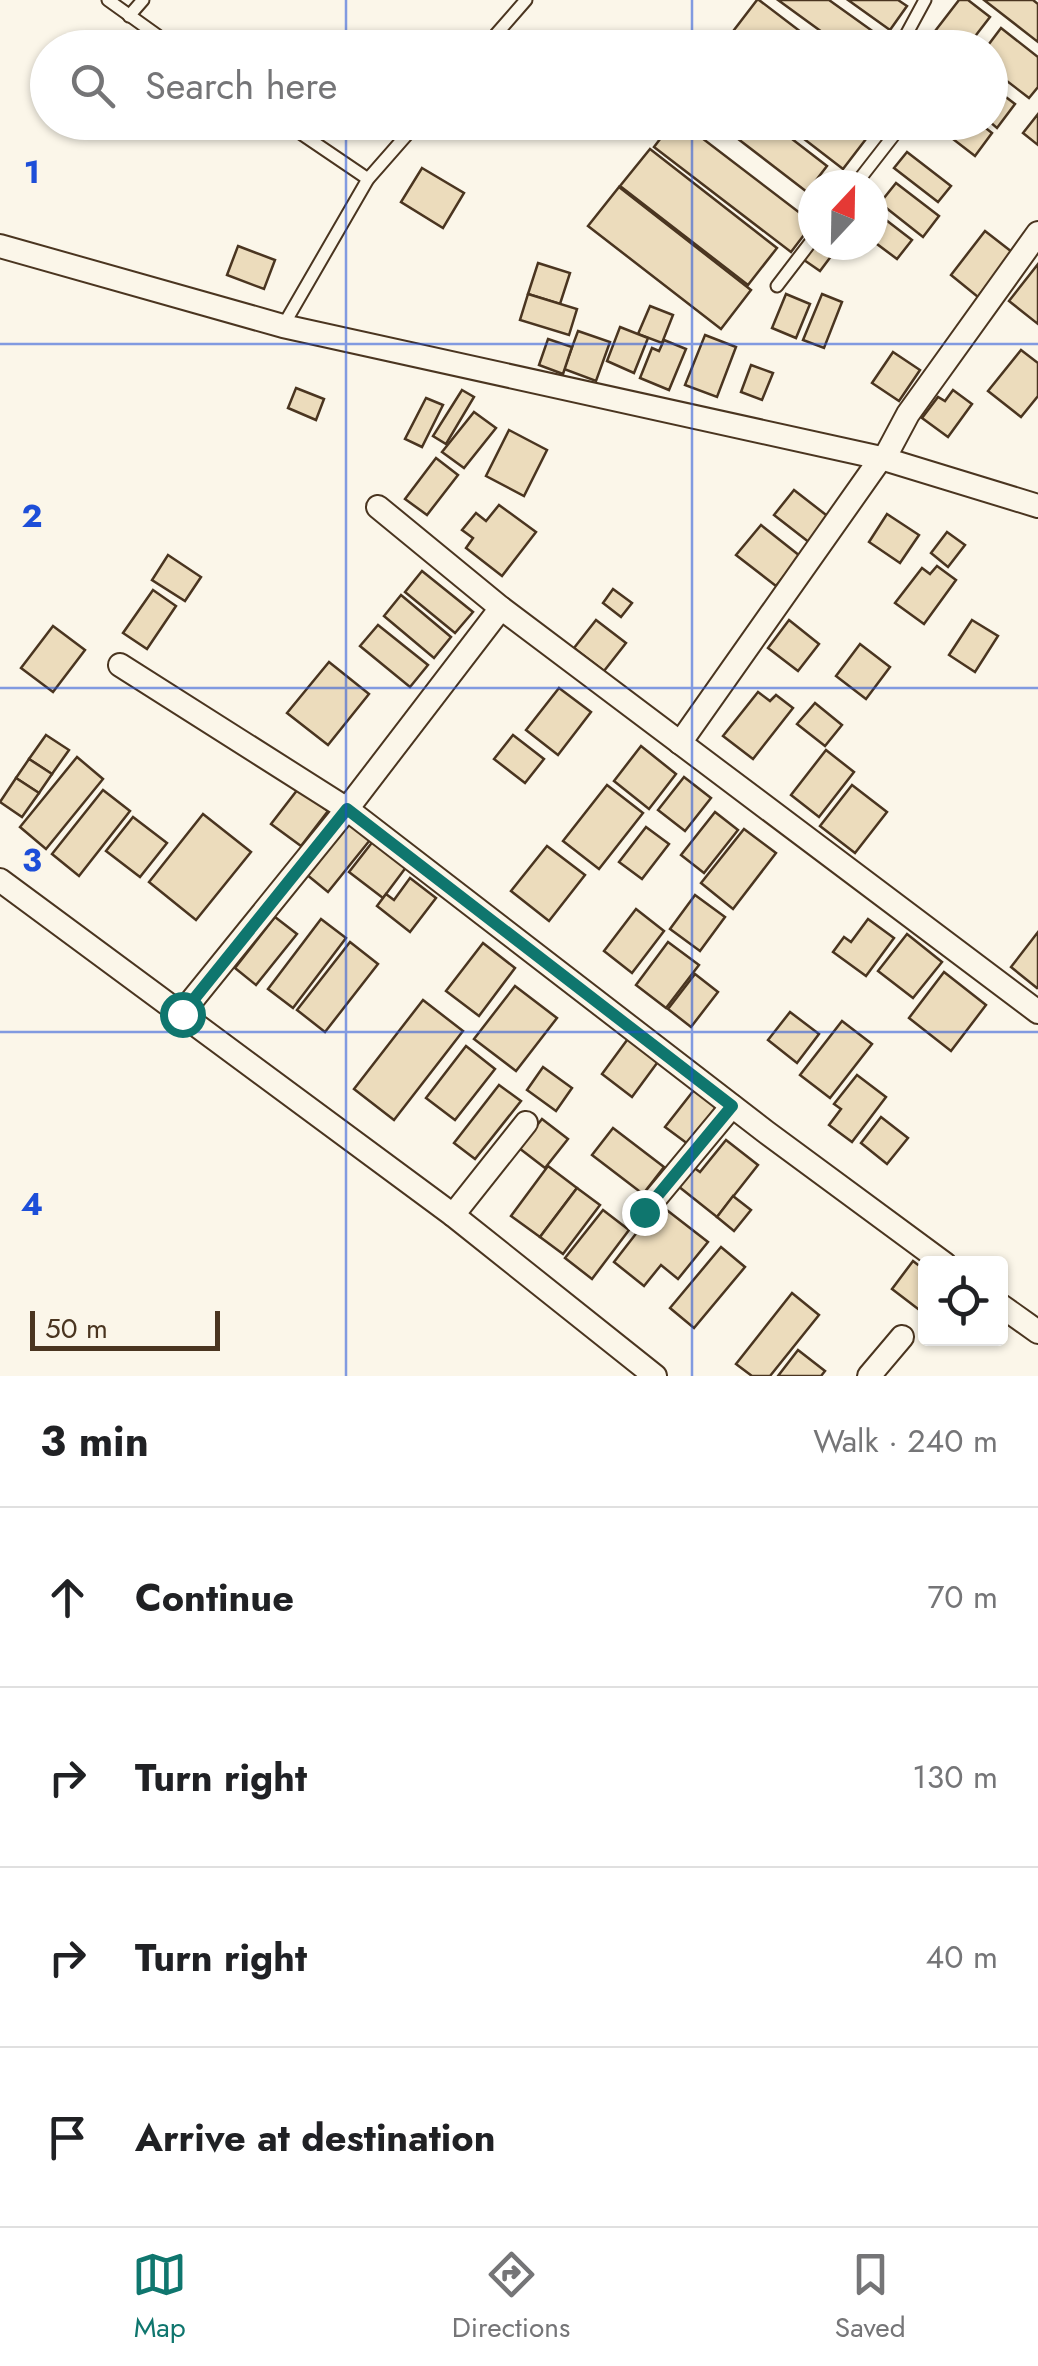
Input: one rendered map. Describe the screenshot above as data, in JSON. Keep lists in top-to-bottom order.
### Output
{
  "scale_bar": "50 m",
  "north": "top",
  "page": {
    "search": "Search here",
    "scale": "50 m",
    "heading": ["3 min", "Walk · 240 m"],
    "list": [
      ["Continue", "70 m"],
      ["Turn right", "130 m"],
      ["Turn right", "40 m"],
      "Arrive at destination"
    ],
    "nav": ["Map", "Directions", "Saved"]
  },
  "grid": {
    "rows": [
      "1",
      "2",
      "3",
      "4"
    ]
  }
}
